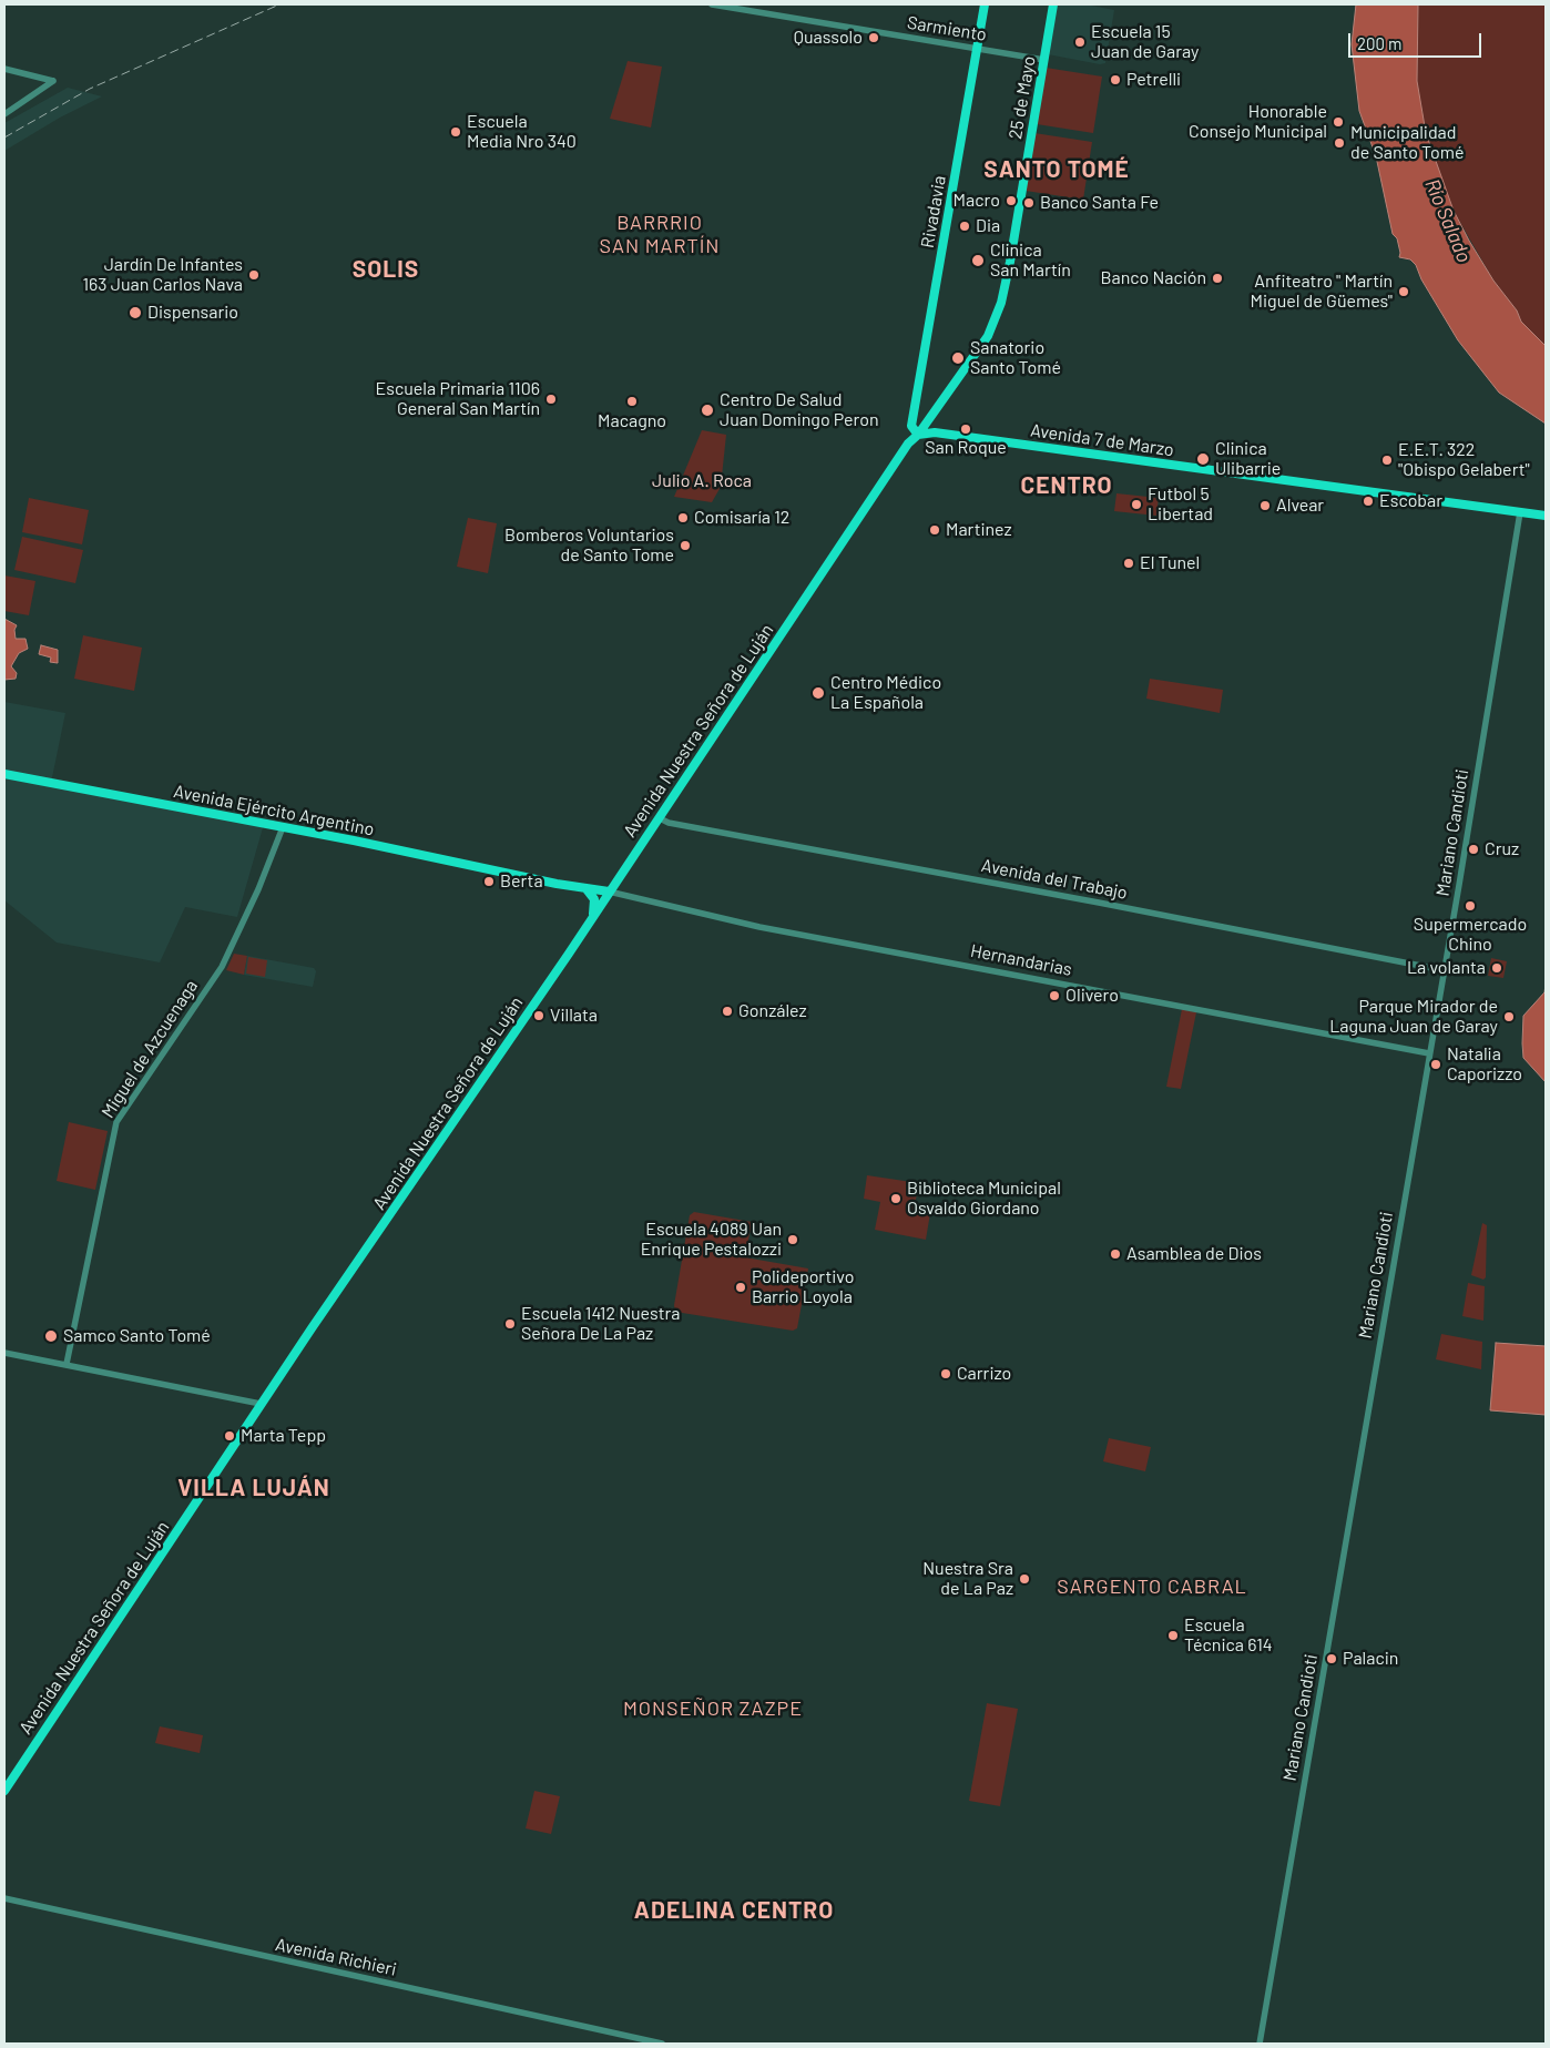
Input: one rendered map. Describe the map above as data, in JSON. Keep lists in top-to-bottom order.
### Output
{
  "streets": {
    "main road": [
      "25 de Mayo",
      "Rivadavia",
      "Avenida 7 de Marzo",
      "Avenida Nuestra Señora de Luján",
      "Avenida Ejército Argentino"
    ],
    "street": [
      "Sarmiento",
      "Mariano Candioti",
      "Avenida del Trabajo",
      "Hernandarias",
      "Miguel de Azcuenaga",
      "Avenida Richieri"
    ]
  },
  "crossings": [
    ["Sarmiento", "25 de Mayo"],
    ["Sarmiento", "Rivadavia"],
    ["25 de Mayo", "Rivadavia"],
    ["25 de Mayo", "Avenida 7 de Marzo"],
    ["25 de Mayo", "Avenida Nuestra Señora de Luján"],
    ["Rivadavia", "Avenida 7 de Marzo"],
    ["Rivadavia", "Avenida Nuestra Señora de Luján"],
    ["Avenida 7 de Marzo", "Avenida Nuestra Señora de Luján"],
    ["Avenida 7 de Marzo", "Mariano Candioti"],
    ["Avenida Nuestra Señora de Luján", "Avenida Ejército Argentino"],
    ["Avenida Nuestra Señora de Luján", "Avenida del Trabajo"],
    ["Avenida Nuestra Señora de Luján", "Hernandarias"],
    ["Avenida Ejército Argentino", "Hernandarias"],
    ["Avenida Ejército Argentino", "Miguel de Azcuenaga"],
    ["Mariano Candioti", "Avenida del Trabajo"],
    ["Mariano Candioti", "Hernandarias"]
  ],
  "districts": [
    "SANTO TOMÉ",
    "BARRRIO SAN MARTÍN",
    "SOLIS",
    "CENTRO",
    "VILLA LUJÁN",
    "SARGENTO CABRAL",
    "MONSEÑOR ZAZPE",
    "ADELINA CENTRO"
  ],
  "water": ["Río Salado"],
  "parks": ["Julio A. Roca"],
  "places": [
    "Quassolo",
    "Escuela 15 Juan de Garay",
    "Petrelli",
    "Honorable Consejo Municipal",
    "Escuela Media Nro 340",
    "Municipalidad de Santo Tomé",
    "Macro",
    "Banco Santa Fe",
    "Dia",
    "Clinica San Martín",
    "Jardín De Infantes 163 Juan Carlos Nava",
    "Banco Nación",
    "Anfiteatro \" Martín Miguel de Güemes\"",
    "Dispensario",
    "Sanatorio Santo Tomé",
    "Escuela Primaria 1106 General San Martín",
    "Macagno",
    "Centro De Salud Juan Domingo Peron",
    "San Roque",
    "Clinica Ulibarrie",
    "E.E.T. 322 \"Obispo Gelabert\"",
    "Escobar",
    "Futbol 5 Libertad",
    "Alvear",
    "Comisaría 12",
    "Martinez",
    "Bomberos Voluntarios de Santo Tome",
    "El Tunel",
    "Centro Médico La Española",
    "Cruz",
    "Berta",
    "Supermercado Chino",
    "La volanta",
    "Olivero",
    "González",
    "Villata",
    "Parque Mirador de Laguna Juan de Garay",
    "Natalia Caporizzo",
    "Biblioteca Municipal Osvaldo Giordano",
    "Escuela 4089 Uan Enrique Pestalozzi",
    "Asamblea de Dios",
    "Polideportivo Barrio Loyola",
    "Escuela 1412 Nuestra Señora De La Paz",
    "Samco Santo Tomé",
    "Carrizo",
    "Marta Tepp",
    "Nuestra Sra de La Paz",
    "Escuela Técnica 614",
    "Palacin"
  ],
  "scale_bar": "200 m"
}
